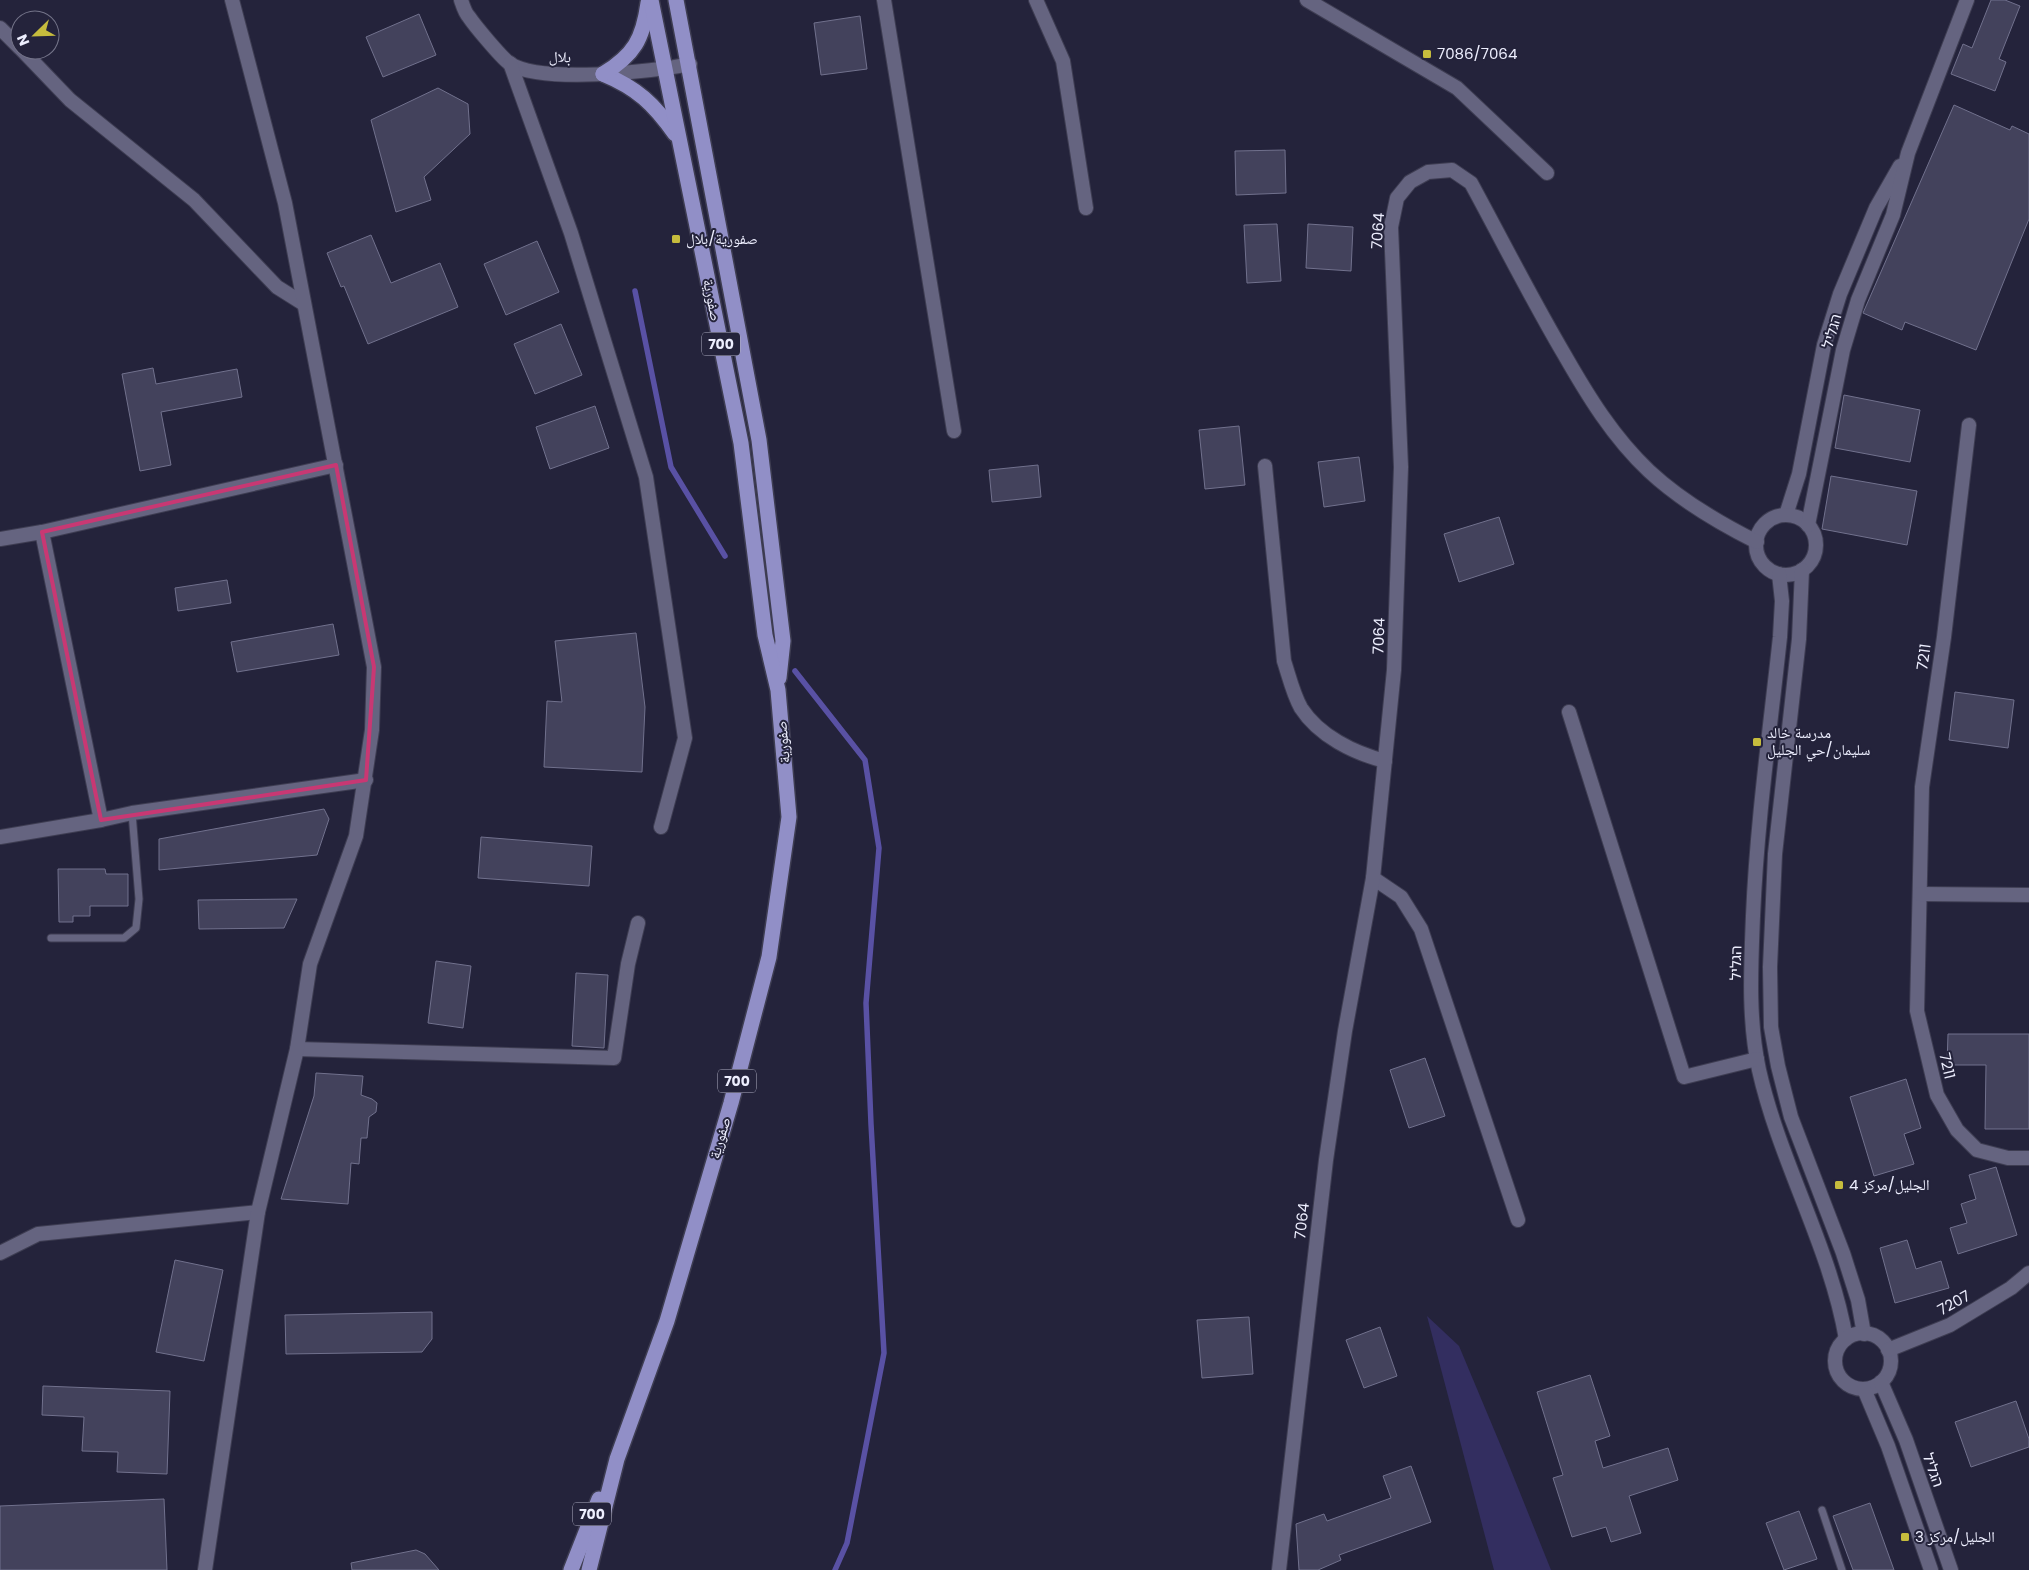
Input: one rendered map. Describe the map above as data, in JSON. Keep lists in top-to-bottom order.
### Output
{
  "streets": {
    "main road": ["صفورية", "700"],
    "street": [
      "بلال",
      "7064",
      "הגליל",
      "7211",
      "7207"
    ]
  },
  "crossings": [
    ["بلال", "صفورية"],
    ["7064", "הגליל"],
    ["صفورية", "700"],
    ["הגליל", "7207"]
  ],
  "places": {
    "transit": [
      "7086/7064",
      "صفورية/بلال",
      "مدرسة خالد سليمان/حي الجليل",
      "الجليل/مركز 4",
      "الجليل/مركز 3"
    ]
  },
  "north": "bottom left"
}
